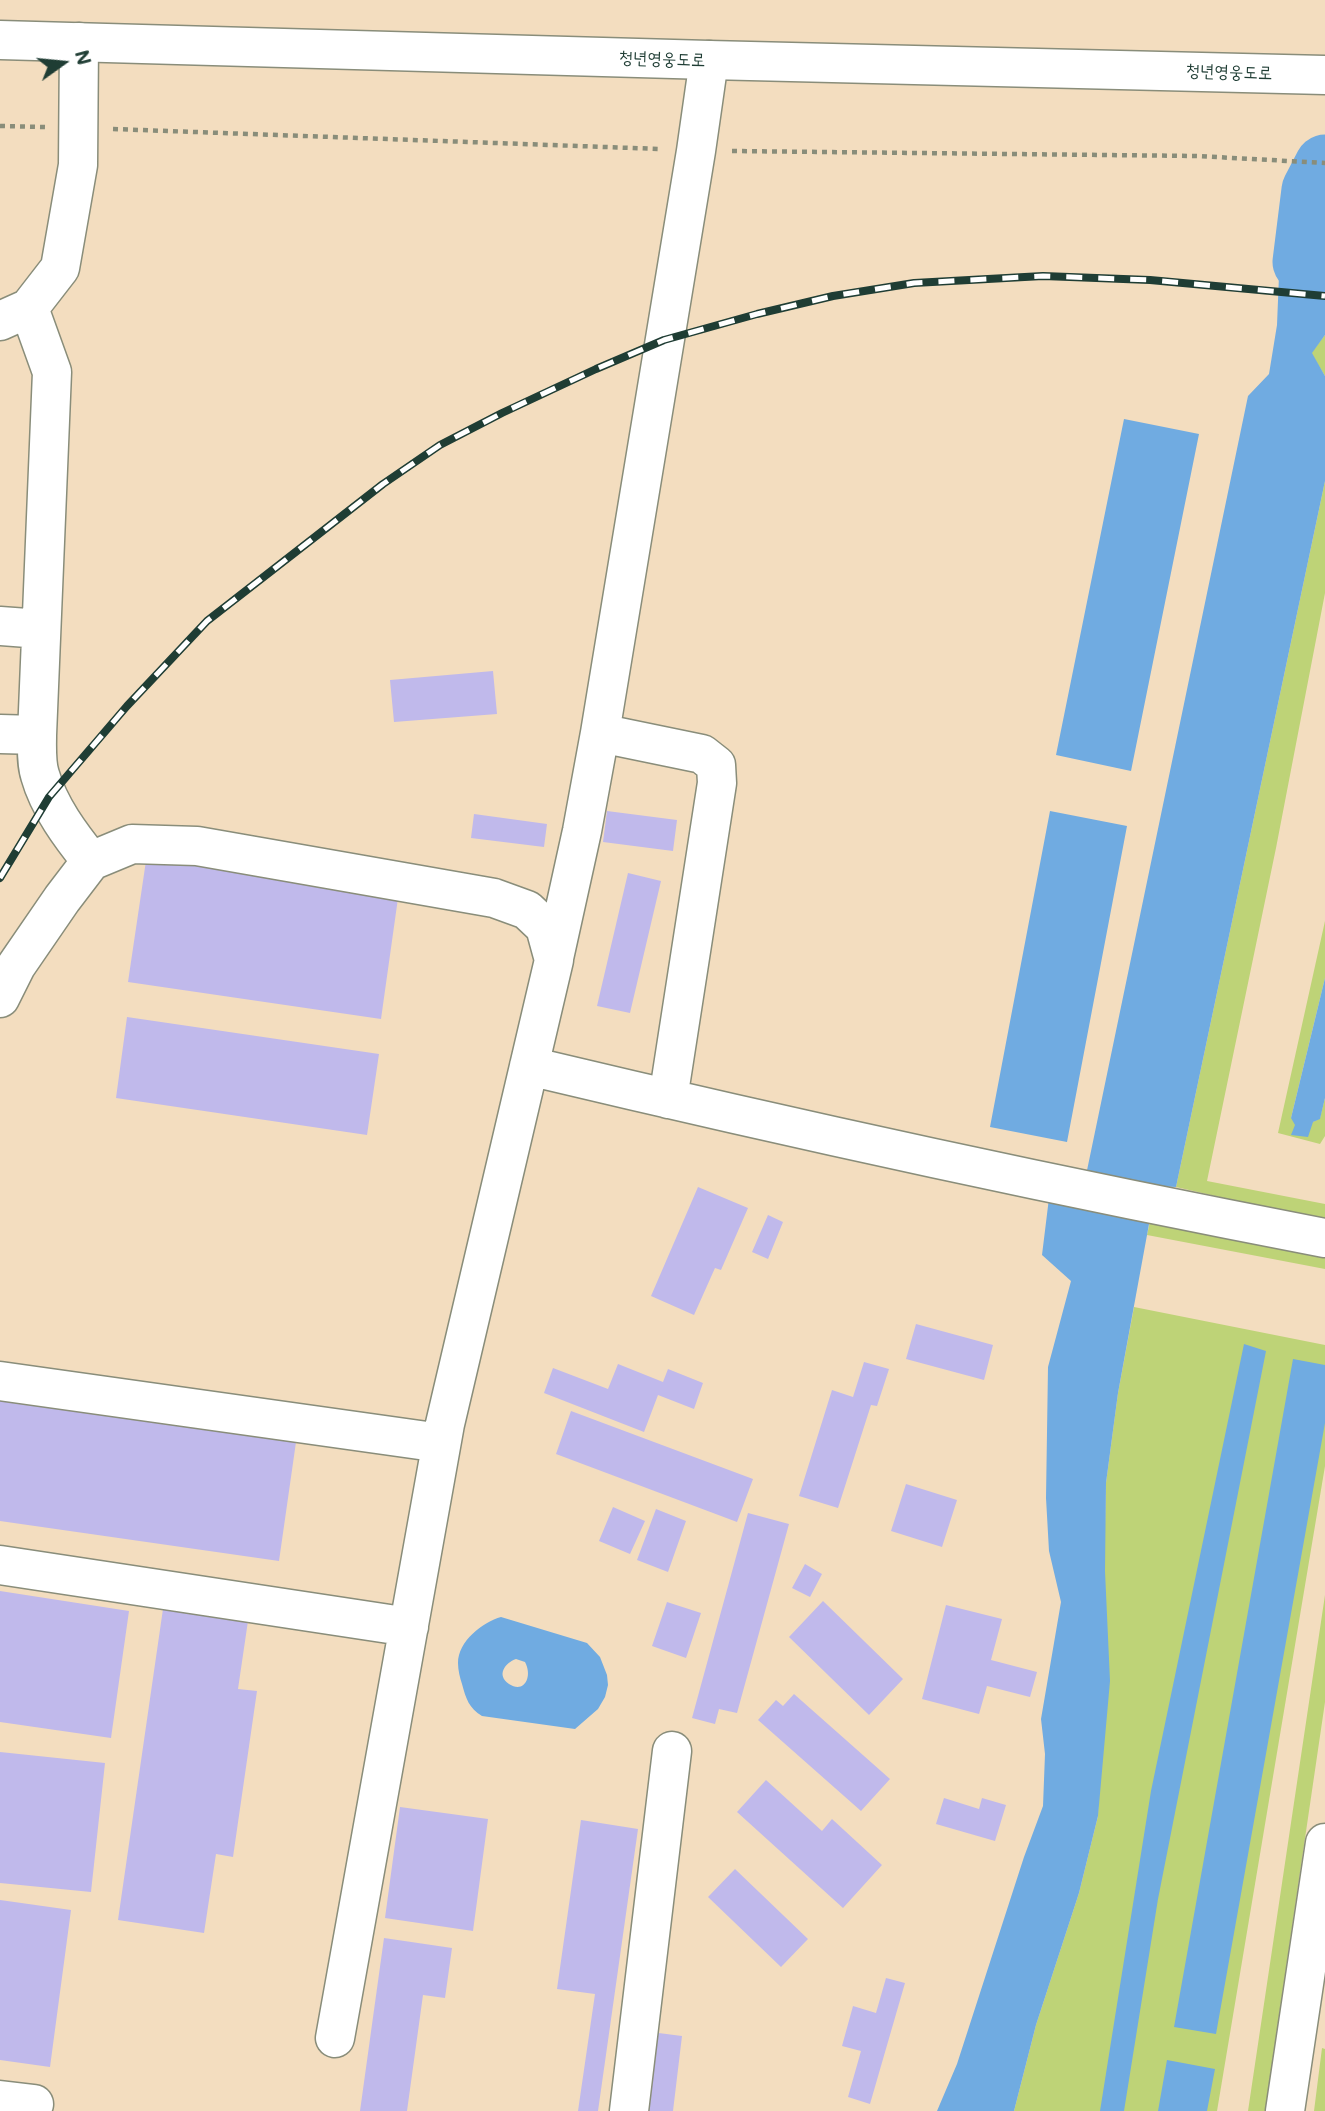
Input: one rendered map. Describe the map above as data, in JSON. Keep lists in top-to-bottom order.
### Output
{
  "streets": {
    "main road": ["청년영웅도로"]
  },
  "north": "right"
}
